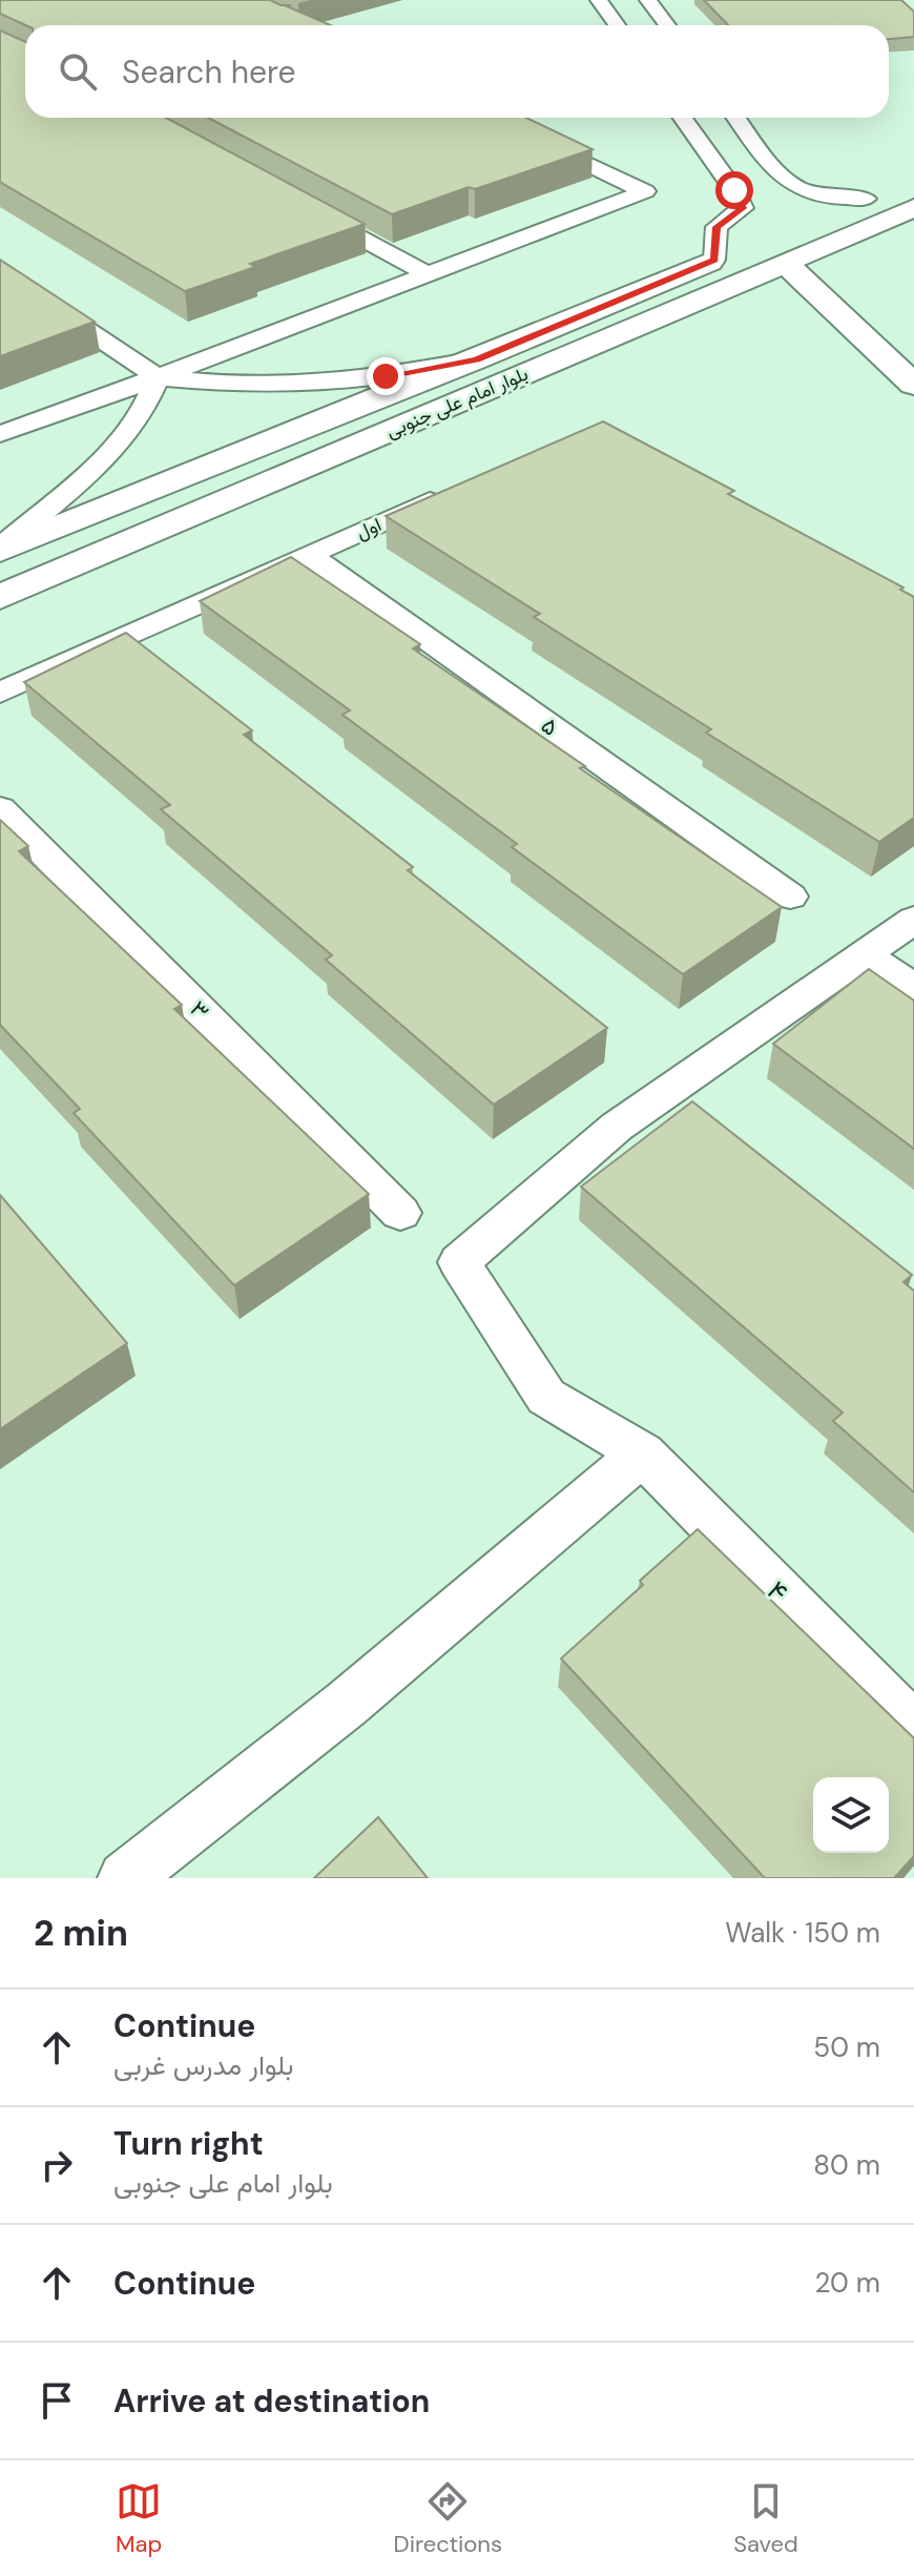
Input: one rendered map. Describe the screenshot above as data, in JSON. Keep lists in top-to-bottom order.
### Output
{
  "streets": {
    "main road": ["بلوار امام علی جنوبی"],
    "street": [
      "اول",
      "۵",
      "۳",
      "۴"
    ]
  },
  "crossings": [
    ["اول", "۵"]
  ],
  "page": {
    "search": "Search here",
    "heading": ["2 min", "Walk · 150 m"],
    "list": [
      ["Continue", "بلوار مدرس غربی", "50 m"],
      ["Turn right", "بلوار امام علی جنوبی", "80 m"],
      ["Continue", "20 m"],
      "Arrive at destination"
    ],
    "nav": ["Map", "Directions", "Saved"]
  }
}
